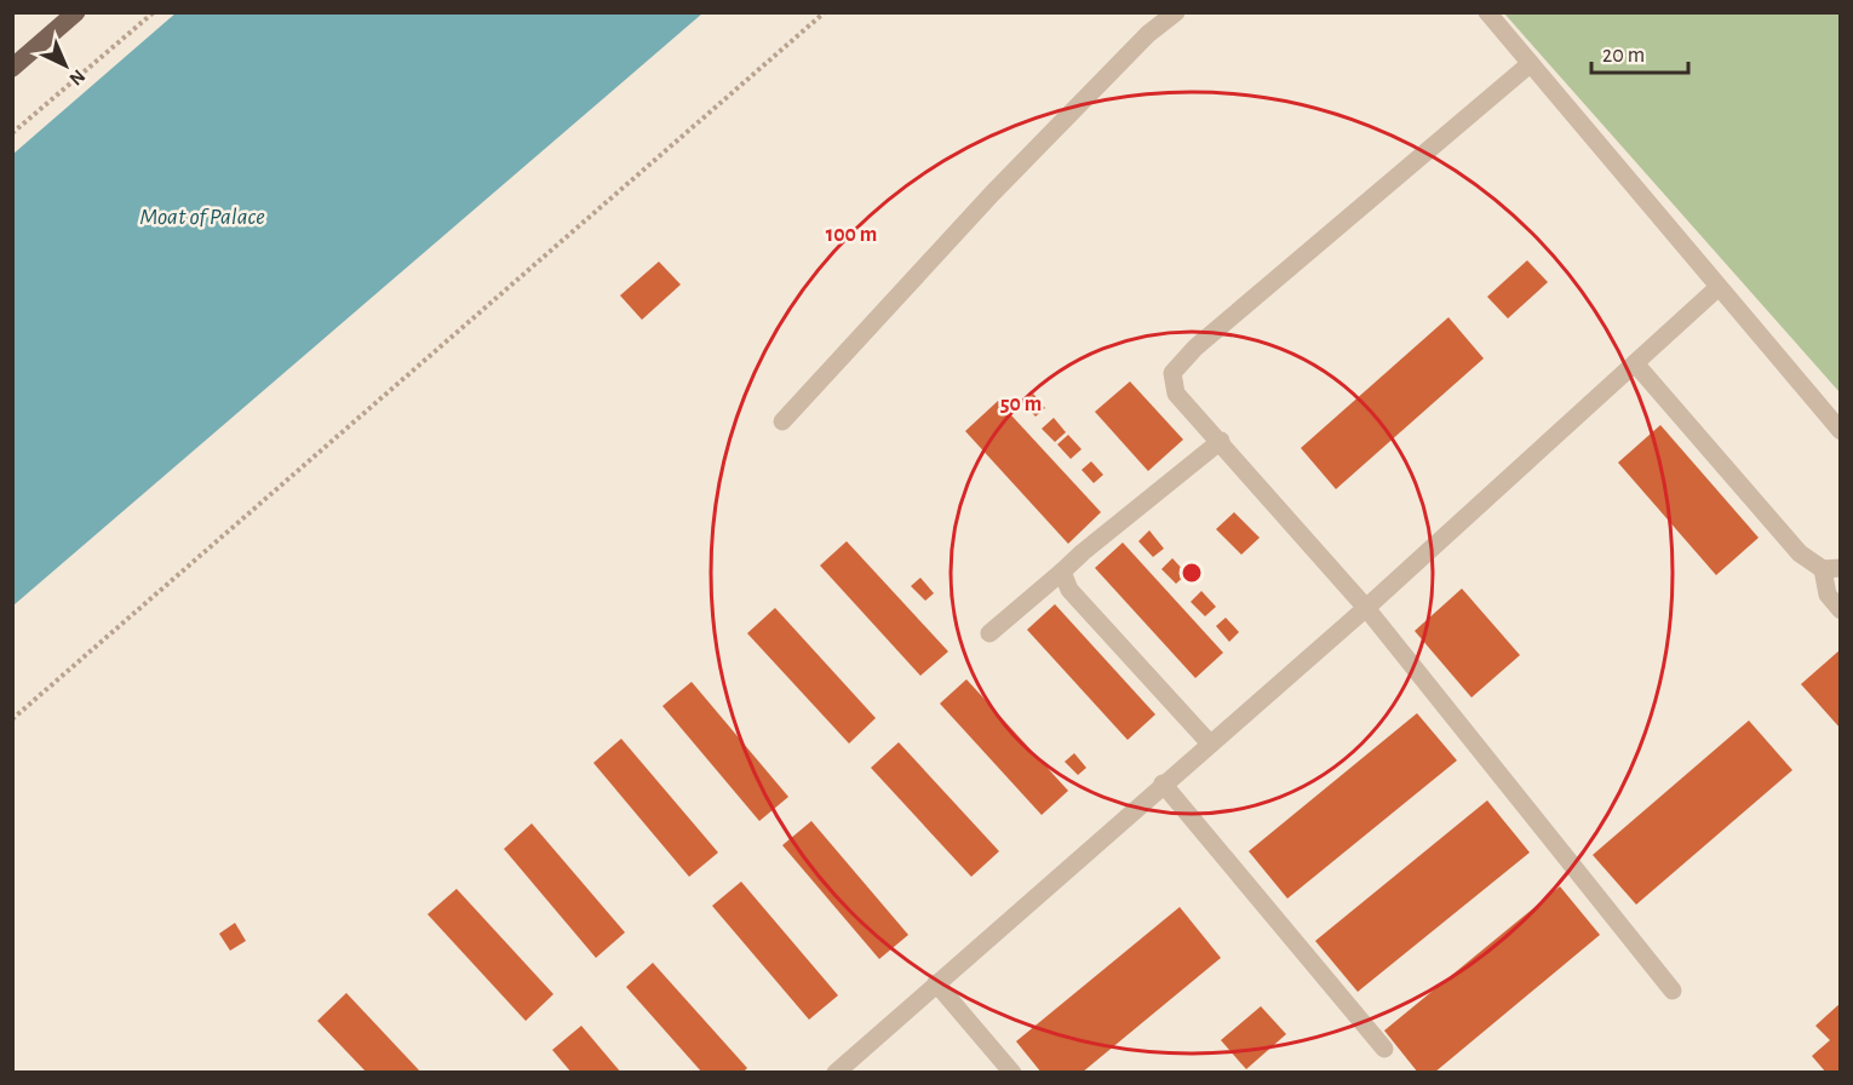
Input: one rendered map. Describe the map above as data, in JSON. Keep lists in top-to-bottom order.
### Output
{
  "water": ["Moat of Palace"],
  "scale_bar": "20 m",
  "north": "bottom right",
  "rings": ["100 m", "50 m"]
}
